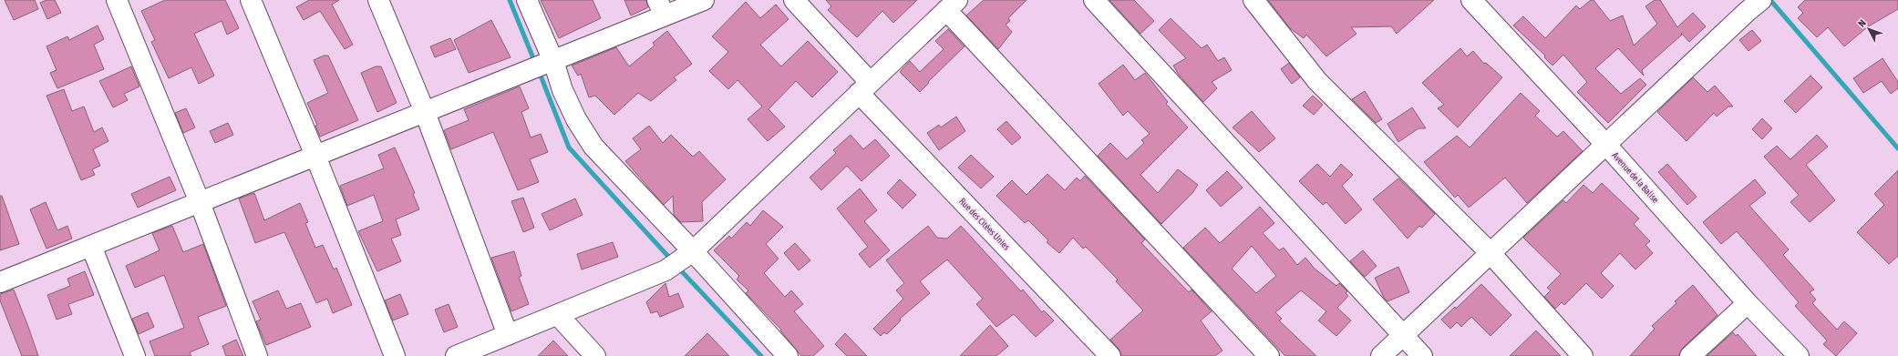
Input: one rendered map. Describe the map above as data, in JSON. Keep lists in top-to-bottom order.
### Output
{
  "streets": {
    "street": ["Avenue de la Balise", "Rue des Citées Unies"]
  },
  "north": "top left"
}
